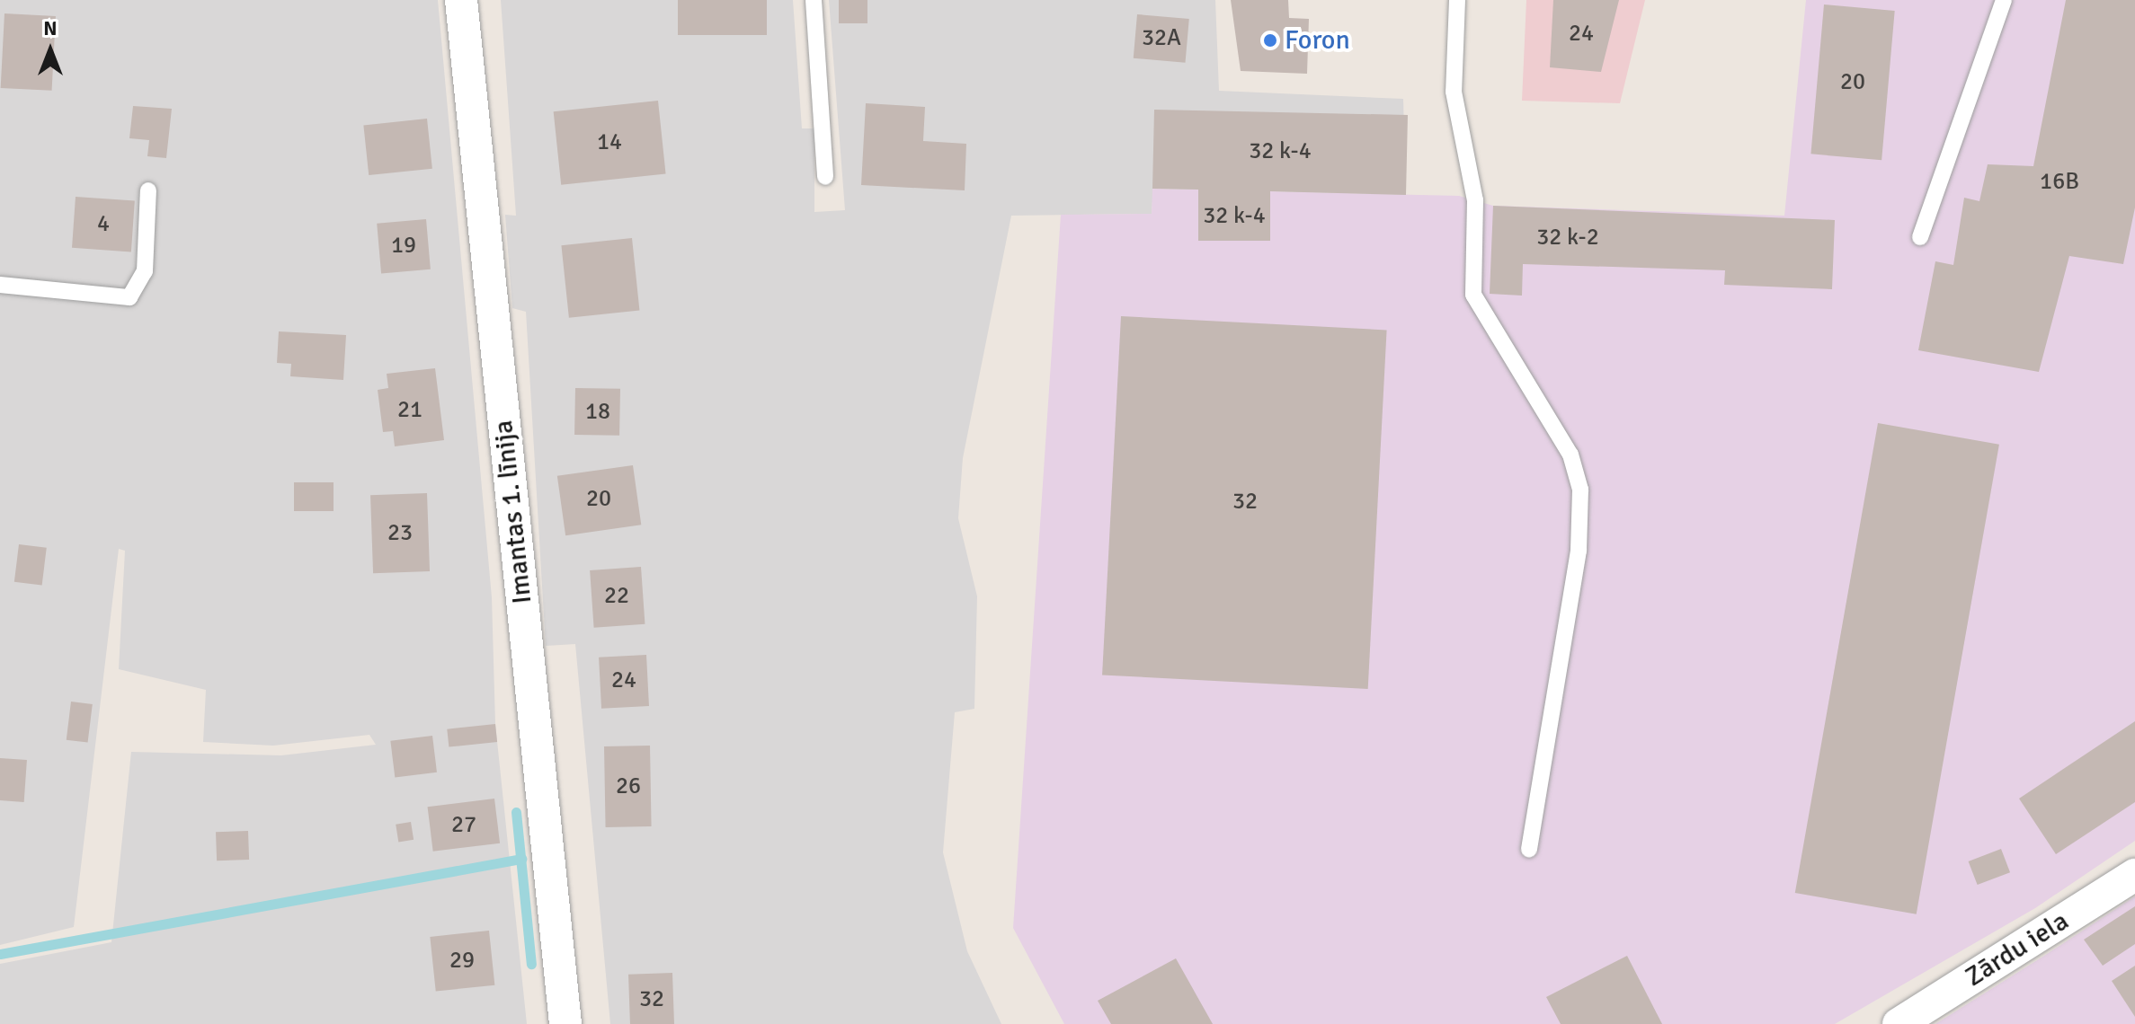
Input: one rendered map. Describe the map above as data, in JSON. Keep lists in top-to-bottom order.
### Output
{
  "streets": {
    "street": ["Imantas 1. līnija", "Zārdu iela"]
  },
  "places": ["Foron"],
  "house_numbers": [
    "24",
    "32A",
    "20",
    "14",
    "32 k-4",
    "16B",
    "32 k-4",
    "4",
    "32 k-2",
    "19",
    "21",
    "18",
    "20",
    "32",
    "23",
    "22",
    "24",
    "26",
    "27",
    "29",
    "32"
  ],
  "north": "top"
}
